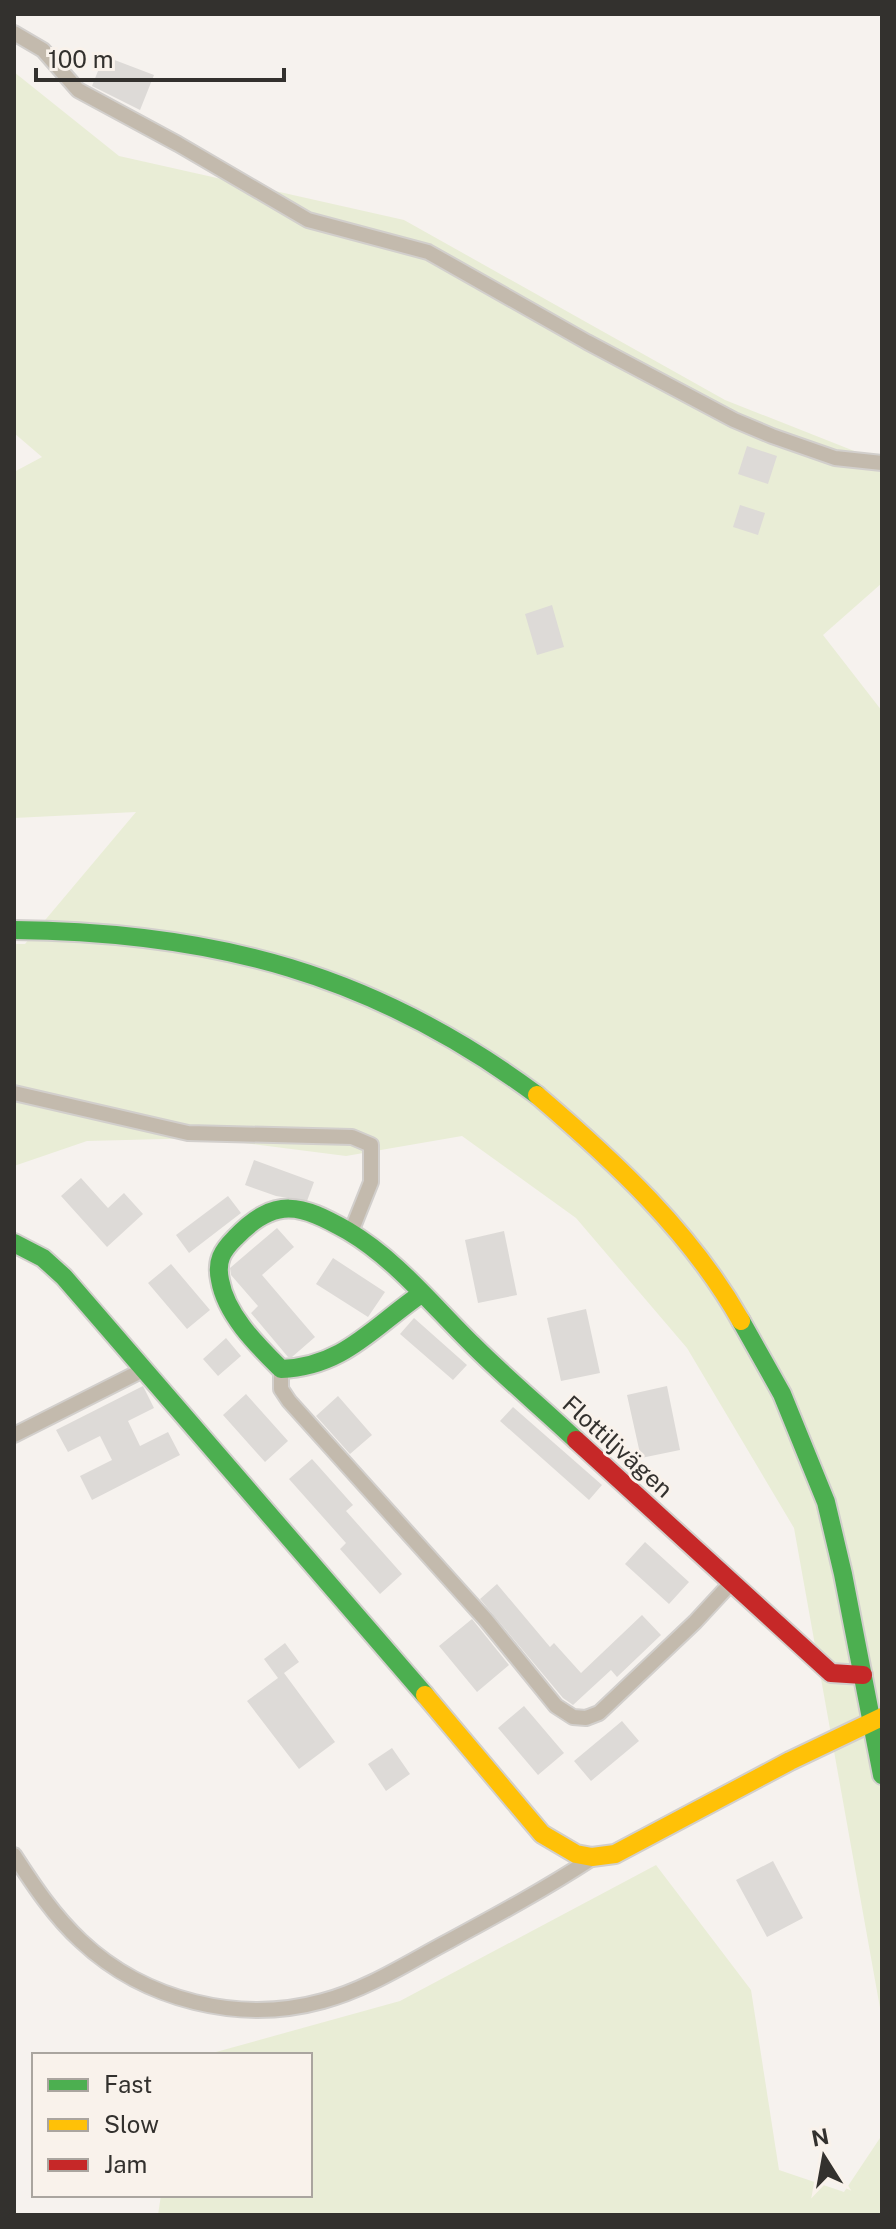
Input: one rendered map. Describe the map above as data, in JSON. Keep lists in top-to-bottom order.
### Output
{
  "streets": {
    "street": ["Flottiljvägen"]
  },
  "legend": ["Fast", "Slow", "Jam"],
  "scale_bar": "100 m",
  "north": "top"
}
